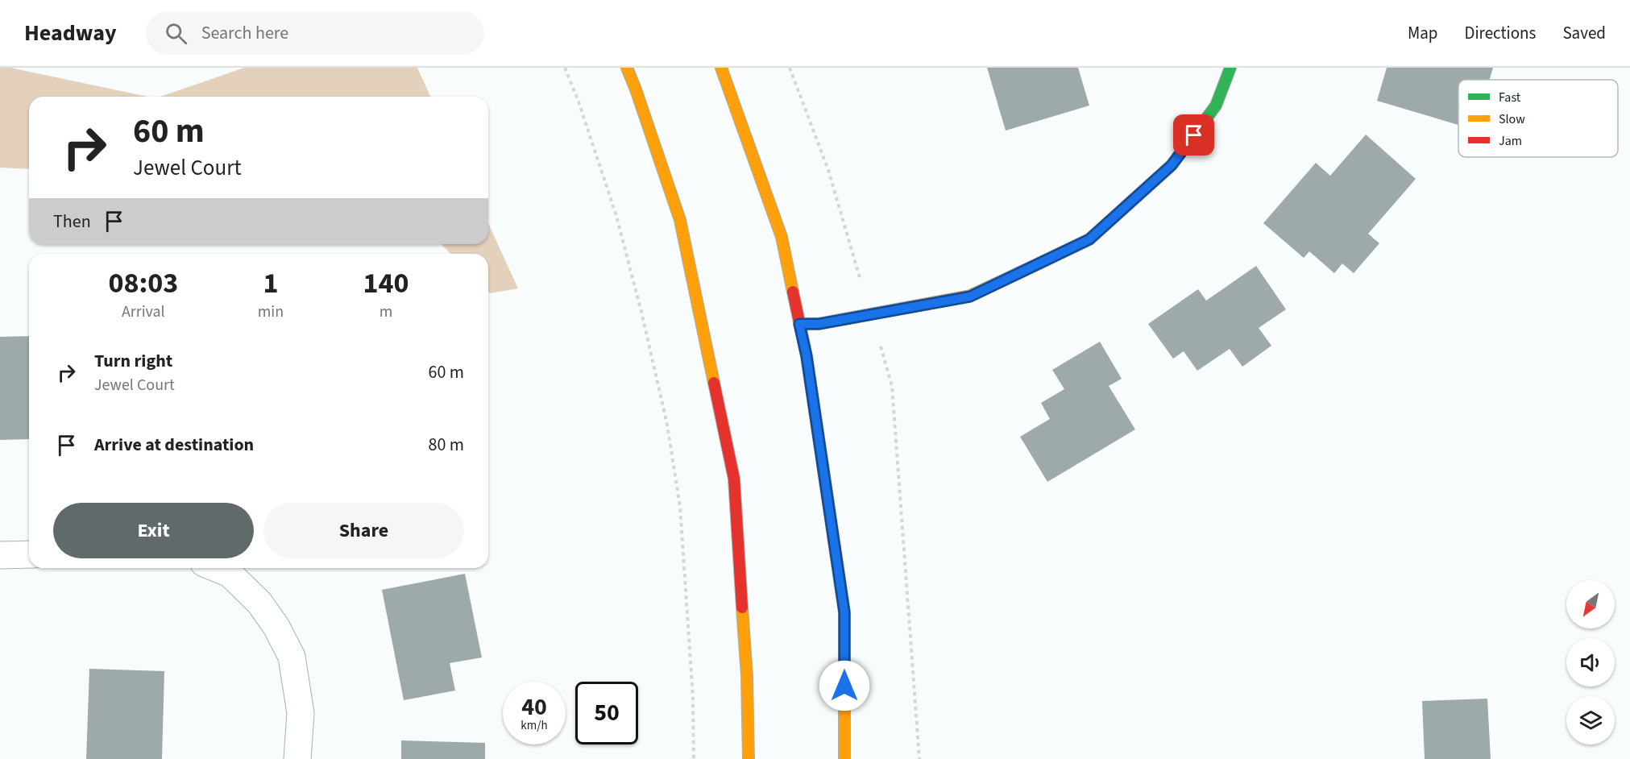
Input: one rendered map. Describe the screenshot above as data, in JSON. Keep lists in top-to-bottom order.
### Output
{
  "legend": ["Fast", "Slow", "Jam"],
  "north": "bottom left",
  "page": {
    "header": "Headway",
    "search": "Search here",
    "nav": ["Map", "Directions", "Saved"],
    "turn": ["60 m", "Jewel Court"],
    "then": "Then",
    "eta": [
      "08:03",
      "Arrival",
      "1",
      "min",
      "140",
      "m"
    ],
    "list": [
      {
        "name": "Turn right",
        "note": "Jewel Court",
        "value": "60 m"
      },
      {
        "name": "Arrive at destination",
        "value": "80 m"
      }
    ],
    "buttons": ["Exit", "Share"],
    "speed": "40 km/h",
    "limit": "50"
  }
}
